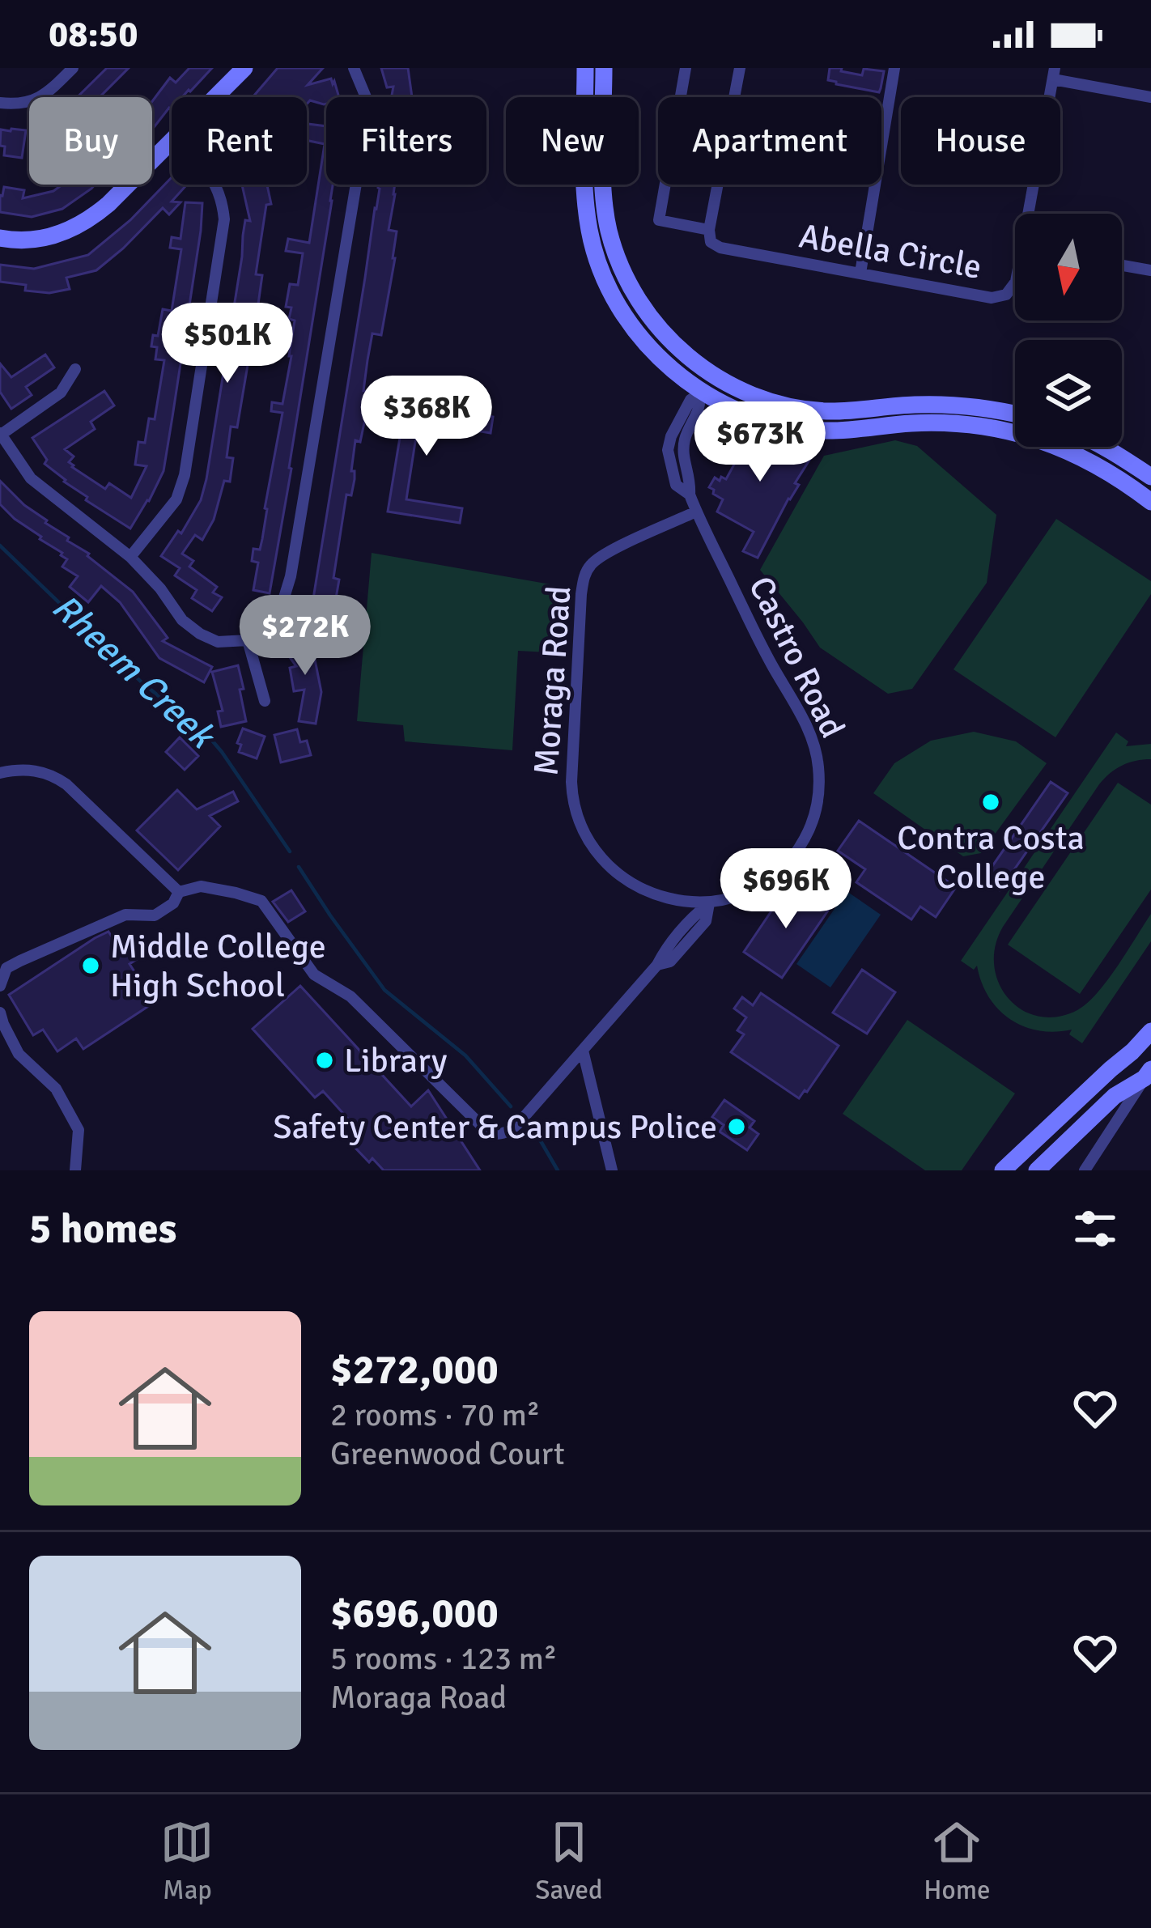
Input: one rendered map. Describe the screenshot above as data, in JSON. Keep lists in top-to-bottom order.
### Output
{
  "streets": {
    "street": ["Abella Circle", "Castro Road", "Moraga Road"]
  },
  "crossings": [
    ["Castro Road", "Moraga Road"]
  ],
  "water": ["Rheem Creek"],
  "places": [
    "Contra Costa College",
    "Middle College High School",
    "Library",
    "Safety Center & Campus Police"
  ],
  "north": "bottom",
  "page": {
    "status": "08:50",
    "chip": [
      "Buy",
      "Rent",
      "Filters",
      "New",
      "Apartment",
      "House"
    ],
    "price": [
      "$501K",
      "$368K",
      "$673K",
      "$272K",
      "$696K"
    ],
    "heading": "5 homes",
    "list": [
      {
        "name": "$272,000",
        "note": "2 rooms · 70 m² · Greenwood Court"
      },
      {
        "name": "$696,000",
        "note": "5 rooms · 123 m² · Moraga Road"
      }
    ],
    "tabs": ["Map", "Saved", "Home"]
  }
}
